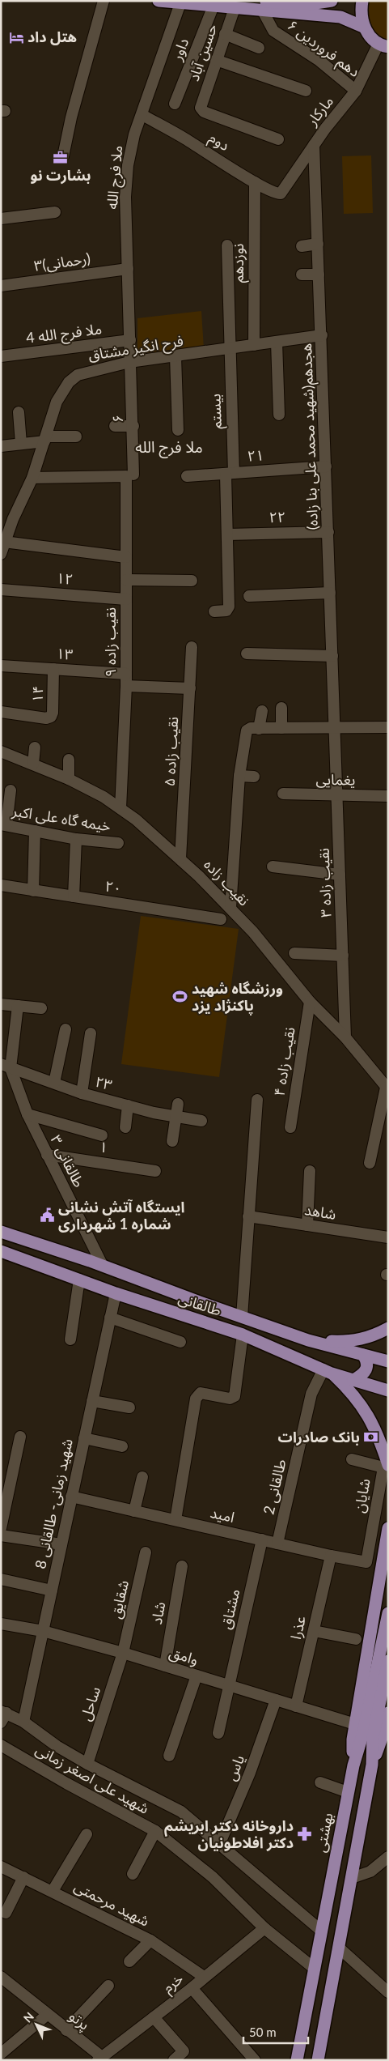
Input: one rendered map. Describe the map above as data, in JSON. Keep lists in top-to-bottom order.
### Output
{
  "streets": {
    "main road": ["طالقانی", "بهشتی"],
    "street": [
      "دهم فروردین ۶",
      "داور",
      "حسین آباد",
      "مارکار",
      "دوم",
      "ملا فرج الله",
      "۳(رحمانی)",
      "نوزدهم",
      "4 ملا فرج الله",
      "فرح انگیز مشتاق",
      "بیستم",
      "۶",
      "هجدهم(شهید محمد علی بنا زاده)",
      "۲۱",
      "۲۲",
      "۱۲",
      "نقیب زاده ۹",
      "۱۳",
      "۱۴",
      "نقیب زاده ۵",
      "یغمایی",
      "خیمه گاه علی اکبر",
      "نقیب زاده",
      "نقیب زاده ۳",
      "۲۰",
      "نقیب زاده ۴",
      "۲۳",
      "۱",
      "طالقانی ۳",
      "شاهد",
      "طالقانی 2",
      "شایان",
      "شهید زمانی- طالقانی 8",
      "امید",
      "شقایق",
      "مشتاق",
      "شاد",
      "عذرا",
      "وامق",
      "ساحل",
      "یاس",
      "شهید علی اصغر زمانی",
      "شهید مرحمتی",
      "خرم",
      "پرتو"
    ]
  },
  "crossings": [
    ["دهم فروردین ۶", "مارکار"],
    ["مارکار", "دوم"],
    ["مارکار", "هجدهم(شهید محمد علی بنا زاده)"],
    ["دوم", "ملا فرج الله"],
    ["دوم", "نوزدهم"],
    ["ملا فرج الله", "۳(رحمانی)"],
    ["ملا فرج الله", "4 ملا فرج الله"],
    ["ملا فرج الله", "فرح انگیز مشتاق"],
    ["ملا فرج الله", "۶"],
    ["نوزدهم", "فرح انگیز مشتاق"],
    ["فرح انگیز مشتاق", "بیستم"],
    ["فرح انگیز مشتاق", "۶"],
    ["فرح انگیز مشتاق", "هجدهم(شهید محمد علی بنا زاده)"],
    ["بیستم", "۲۱"],
    ["بیستم", "۲۲"],
    ["۶", "نقیب زاده ۹"],
    ["هجدهم(شهید محمد علی بنا زاده)", "۲۱"],
    ["هجدهم(شهید محمد علی بنا زاده)", "۲۲"],
    ["هجدهم(شهید محمد علی بنا زاده)", "نقیب زاده ۳"],
    ["۱۲", "نقیب زاده ۹"],
    ["نقیب زاده ۹", "۱۳"],
    ["نقیب زاده ۹", "نقیب زاده"],
    ["۱۳", "۱۴"],
    ["نقیب زاده ۵", "نقیب زاده"],
    ["یغمایی", "نقیب زاده ۳"],
    ["نقیب زاده", "نقیب زاده ۳"],
    ["نقیب زاده", "نقیب زاده ۴"],
    ["۲۳", "۱"],
    ["۲۳", "طالقانی ۳"],
    ["۱", "طالقانی ۳"],
    ["طالقانی ۳", "طالقانی"],
    ["طالقانی", "طالقانی 2"],
    ["طالقانی", "شهید زمانی- طالقانی 8"],
    ["طالقانی 2", "امید"],
    ["شایان", "امید"],
    ["شهید زمانی- طالقانی 8", "امید"],
    ["شهید زمانی- طالقانی 8", "وامق"],
    ["امید", "مشتاق"],
    ["امید", "عذرا"],
    ["شقایق", "وامق"],
    ["شقایق", "ساحل"],
    ["مشتاق", "وامق"],
    ["شاد", "وامق"],
    ["عذرا", "وامق"],
    ["وامق", "ساحل"],
    ["وامق", "یاس"],
    ["شهید علی اصغر زمانی", "بهشتی"],
    ["شهید علی اصغر زمانی", "خرم"],
    ["شهید مرحمتی", "خرم"],
    ["خرم", "پرتو"]
  ],
  "districts": ["ملا فرج الله"],
  "places": {
    "hotel": ["هتل داد"],
    "office": ["بشارت نو"],
    "sports": ["ورزشگاه شهید پاکنژاد یزد"],
    "public building": ["ایستگاه آتش نشانی شماره 1 شهرداری"],
    "bank": ["بانک صادرات"],
    "pharmacy": ["داروخانه دکتر ابریشم دکتر افلاطونیان"]
  },
  "scale_bar": "50 m",
  "north": "top left"
}
